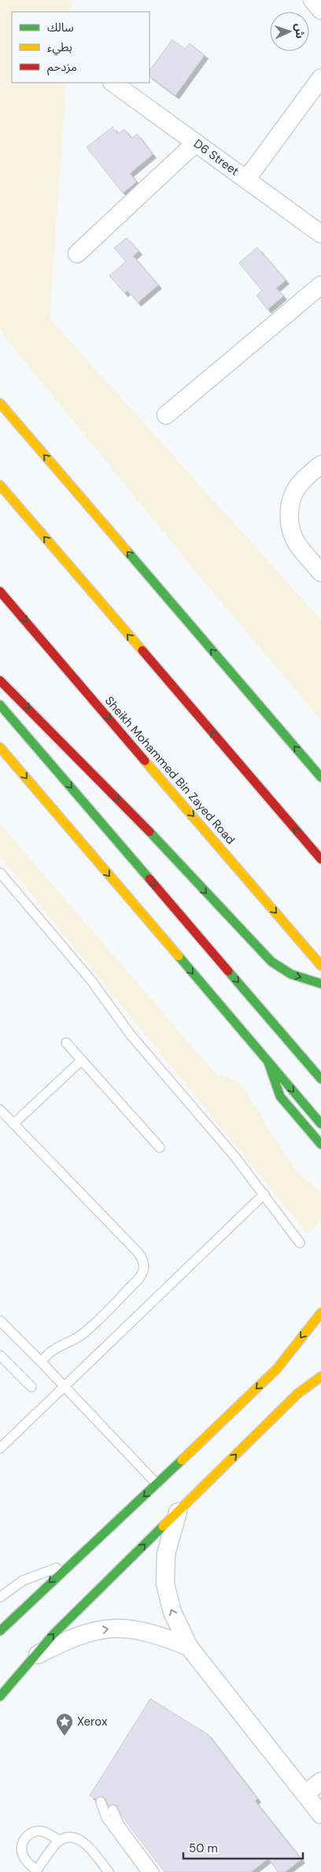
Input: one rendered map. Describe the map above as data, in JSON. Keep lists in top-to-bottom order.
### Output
{
  "streets": {
    "main road": ["Sheikh Mohammed Bin Zayed Road"],
    "street": ["D6 Street"]
  },
  "places": {
    "place": ["Xerox"]
  },
  "legend": ["سالك", "بطيء", "مزدحم"],
  "scale_bar": "50 m",
  "north": "right"
}
